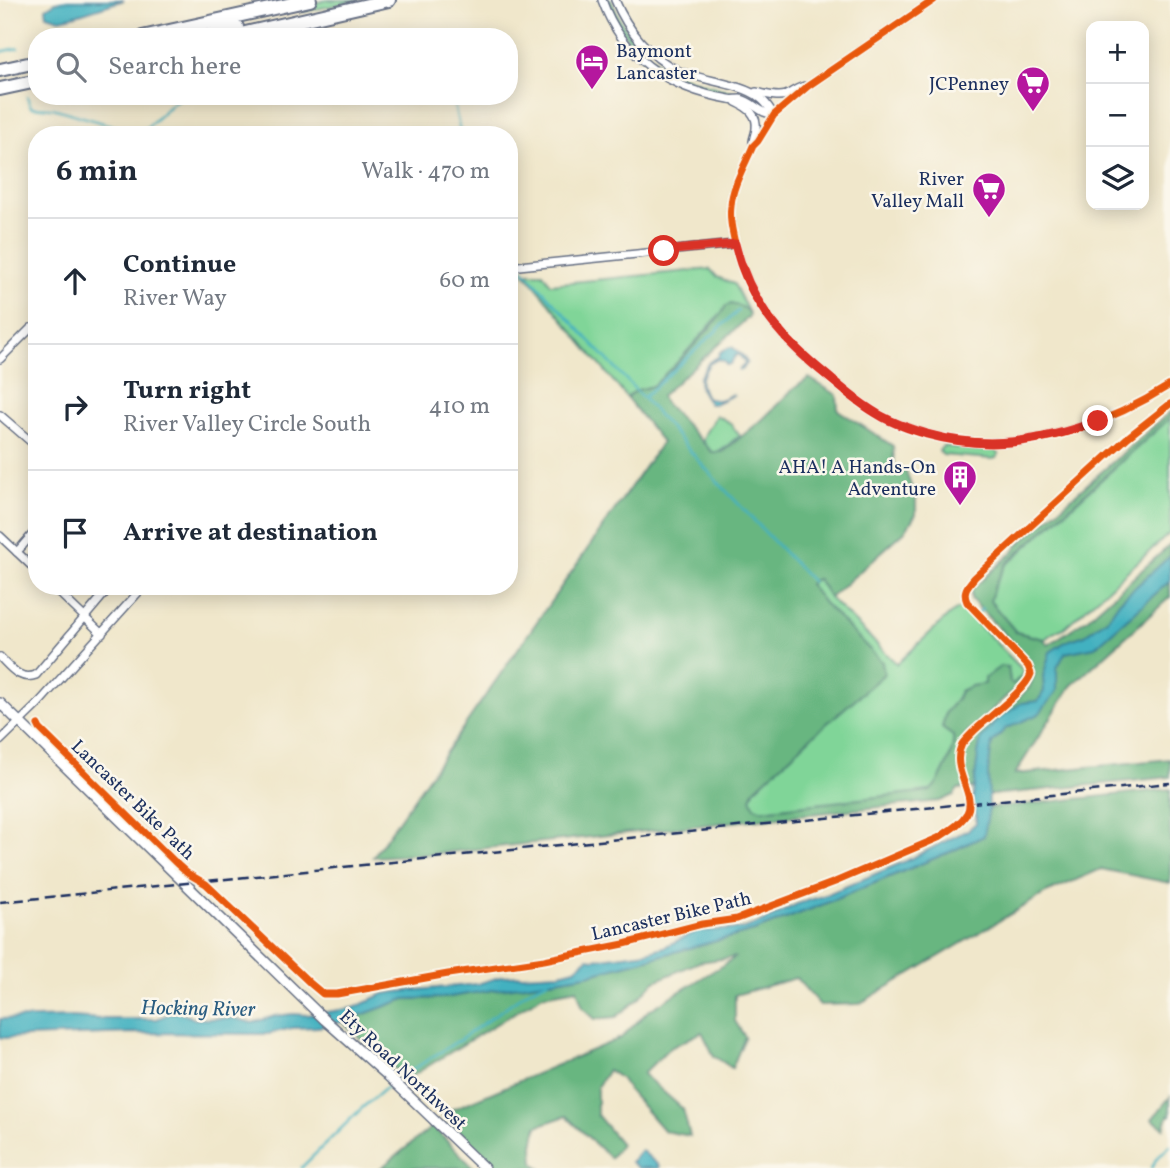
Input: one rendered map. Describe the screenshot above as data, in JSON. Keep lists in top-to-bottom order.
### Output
{
  "streets": {
    "street": ["Ety Road Northwest"],
    "cycle path": ["Lancaster Bike Path"]
  },
  "water": ["Hocking River"],
  "places": {
    "hotel": ["Baymont Lancaster"],
    "supermarket": ["JCPenney", "River Valley Mall"],
    "building": ["AHA! A Hands-On Adventure"]
  },
  "page": {
    "map_buttons": ["+", "−"],
    "search": "Search here",
    "heading": ["6 min", "Walk · 470 m"],
    "list": [
      ["Continue", "River Way", "60 m"],
      ["Turn right", "River Valley Circle South", "410 m"],
      "Arrive at destination"
    ]
  }
}
